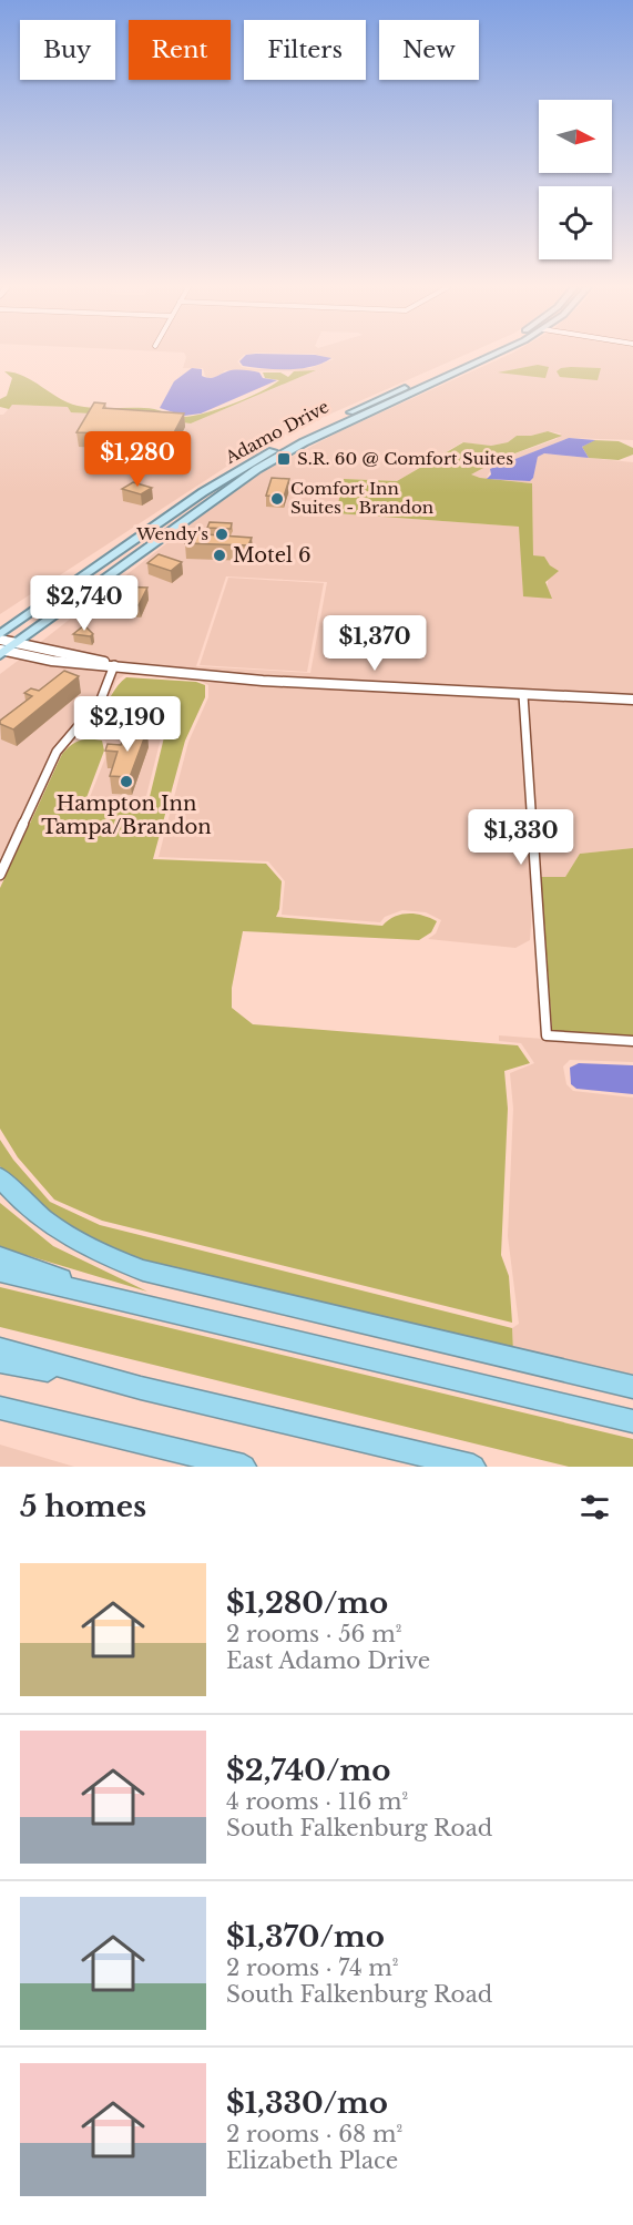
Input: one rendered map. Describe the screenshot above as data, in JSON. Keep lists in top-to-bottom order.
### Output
{
  "streets": {
    "main road": ["Adamo Drive"]
  },
  "places": {
    "transit": ["S.R. 60 @ Comfort Suites"],
    "other": [
      "Comfort Inn Suites - Brandon",
      "Wendy's",
      "Motel 6",
      "Hampton Inn Tampa/Brandon"
    ]
  },
  "north": "right",
  "page": {
    "chip": [
      "Buy",
      "Rent",
      "Filters",
      "New"
    ],
    "price": [
      "$1,280",
      "$2,740",
      "$1,370",
      "$2,190",
      "$1,330"
    ],
    "heading": "5 homes",
    "list": [
      {
        "name": "$1,280/mo",
        "note": "2 rooms · 56 m² · East Adamo Drive"
      },
      {
        "name": "$2,740/mo",
        "note": "4 rooms · 116 m² · South Falkenburg Road"
      },
      {
        "name": "$1,370/mo",
        "note": "2 rooms · 74 m² · South Falkenburg Road"
      },
      {
        "name": "$1,330/mo",
        "note": "2 rooms · 68 m² · Elizabeth Place"
      }
    ]
  }
}
